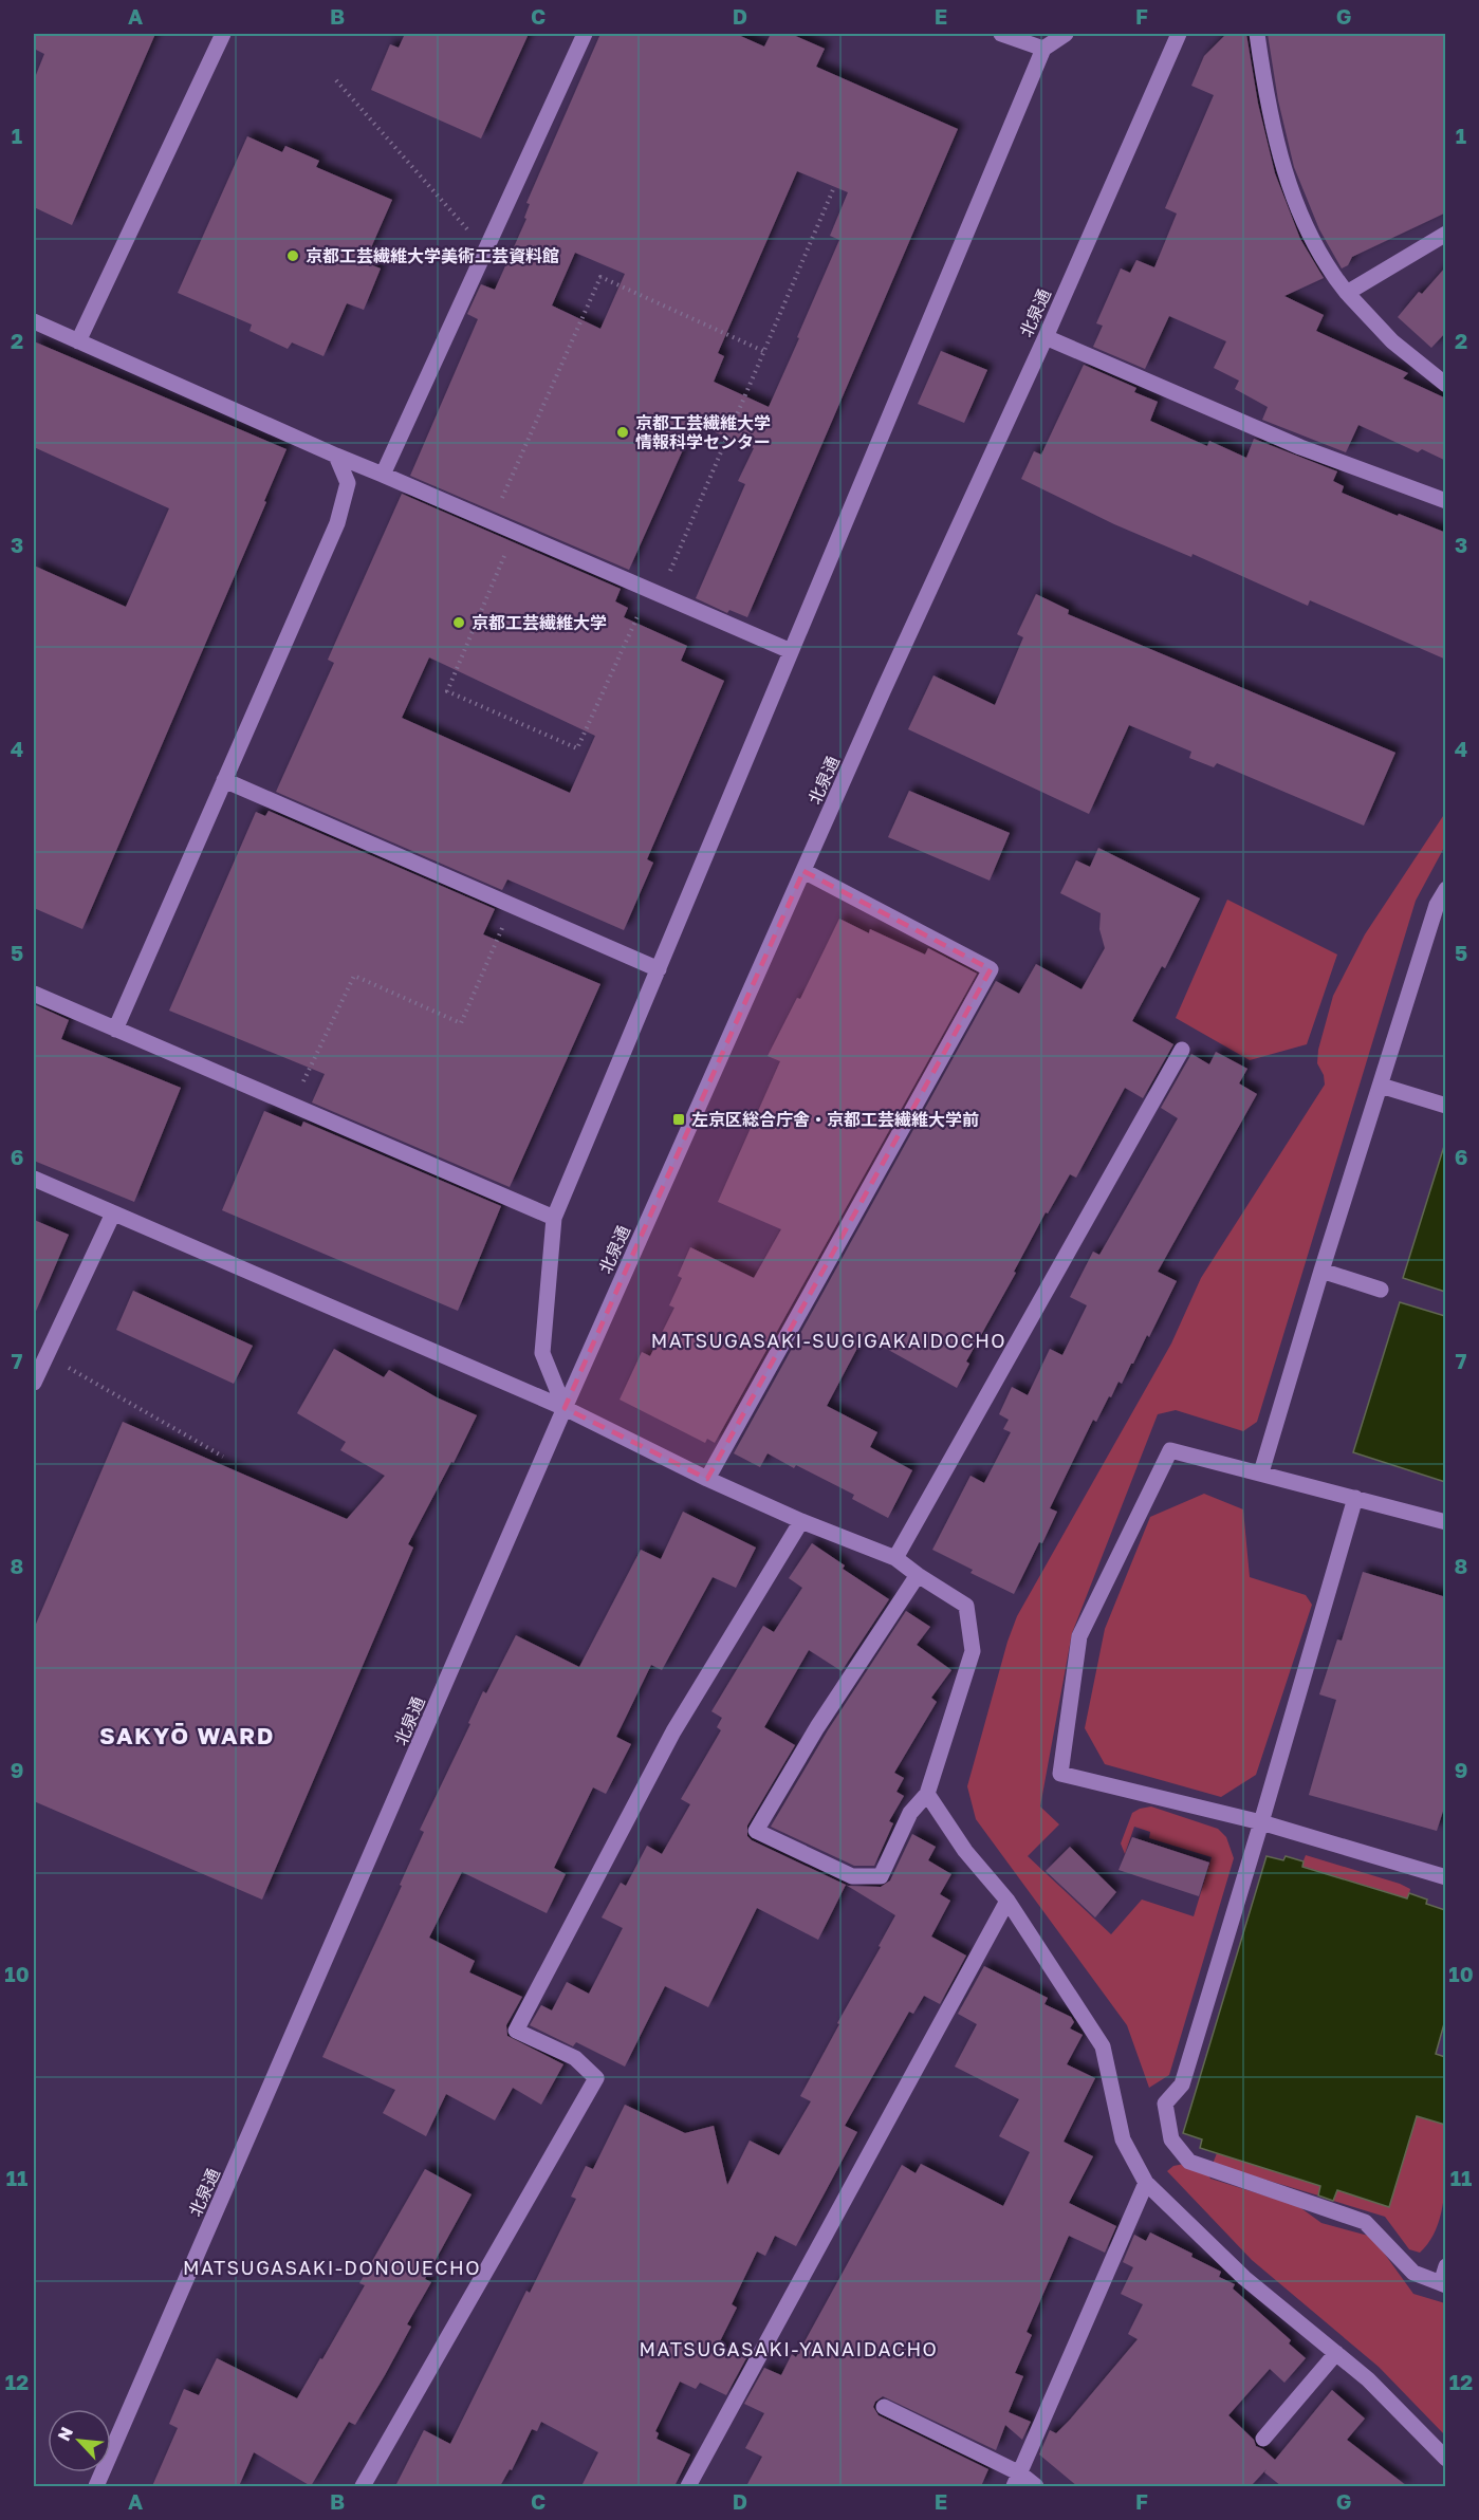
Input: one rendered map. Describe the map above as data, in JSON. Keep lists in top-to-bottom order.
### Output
{
  "streets": {
    "street": ["北泉通"]
  },
  "districts": [
    "MATSUGASAKI-SUGIGAKAIDOCHO",
    "SAKYŌ WARD",
    "MATSUGASAKI-DONOUECHO",
    "MATSUGASAKI-YANAIDACHO"
  ],
  "places": {
    "other": ["京都工芸繊維大学美術工芸資料館", "京都工芸繊維大学 情報科学センター", "京都工芸繊維大学"],
    "transit": ["左京区総合庁舎・京都工芸繊維大学前"]
  },
  "north": "top left",
  "grid": {
    "columns": [
      "A",
      "B",
      "C",
      "D",
      "E",
      "F",
      "G"
    ],
    "rows": [
      "1",
      "2",
      "3",
      "4",
      "5",
      "6",
      "7",
      "8",
      "9",
      "10",
      "11",
      "12"
    ]
  }
}
